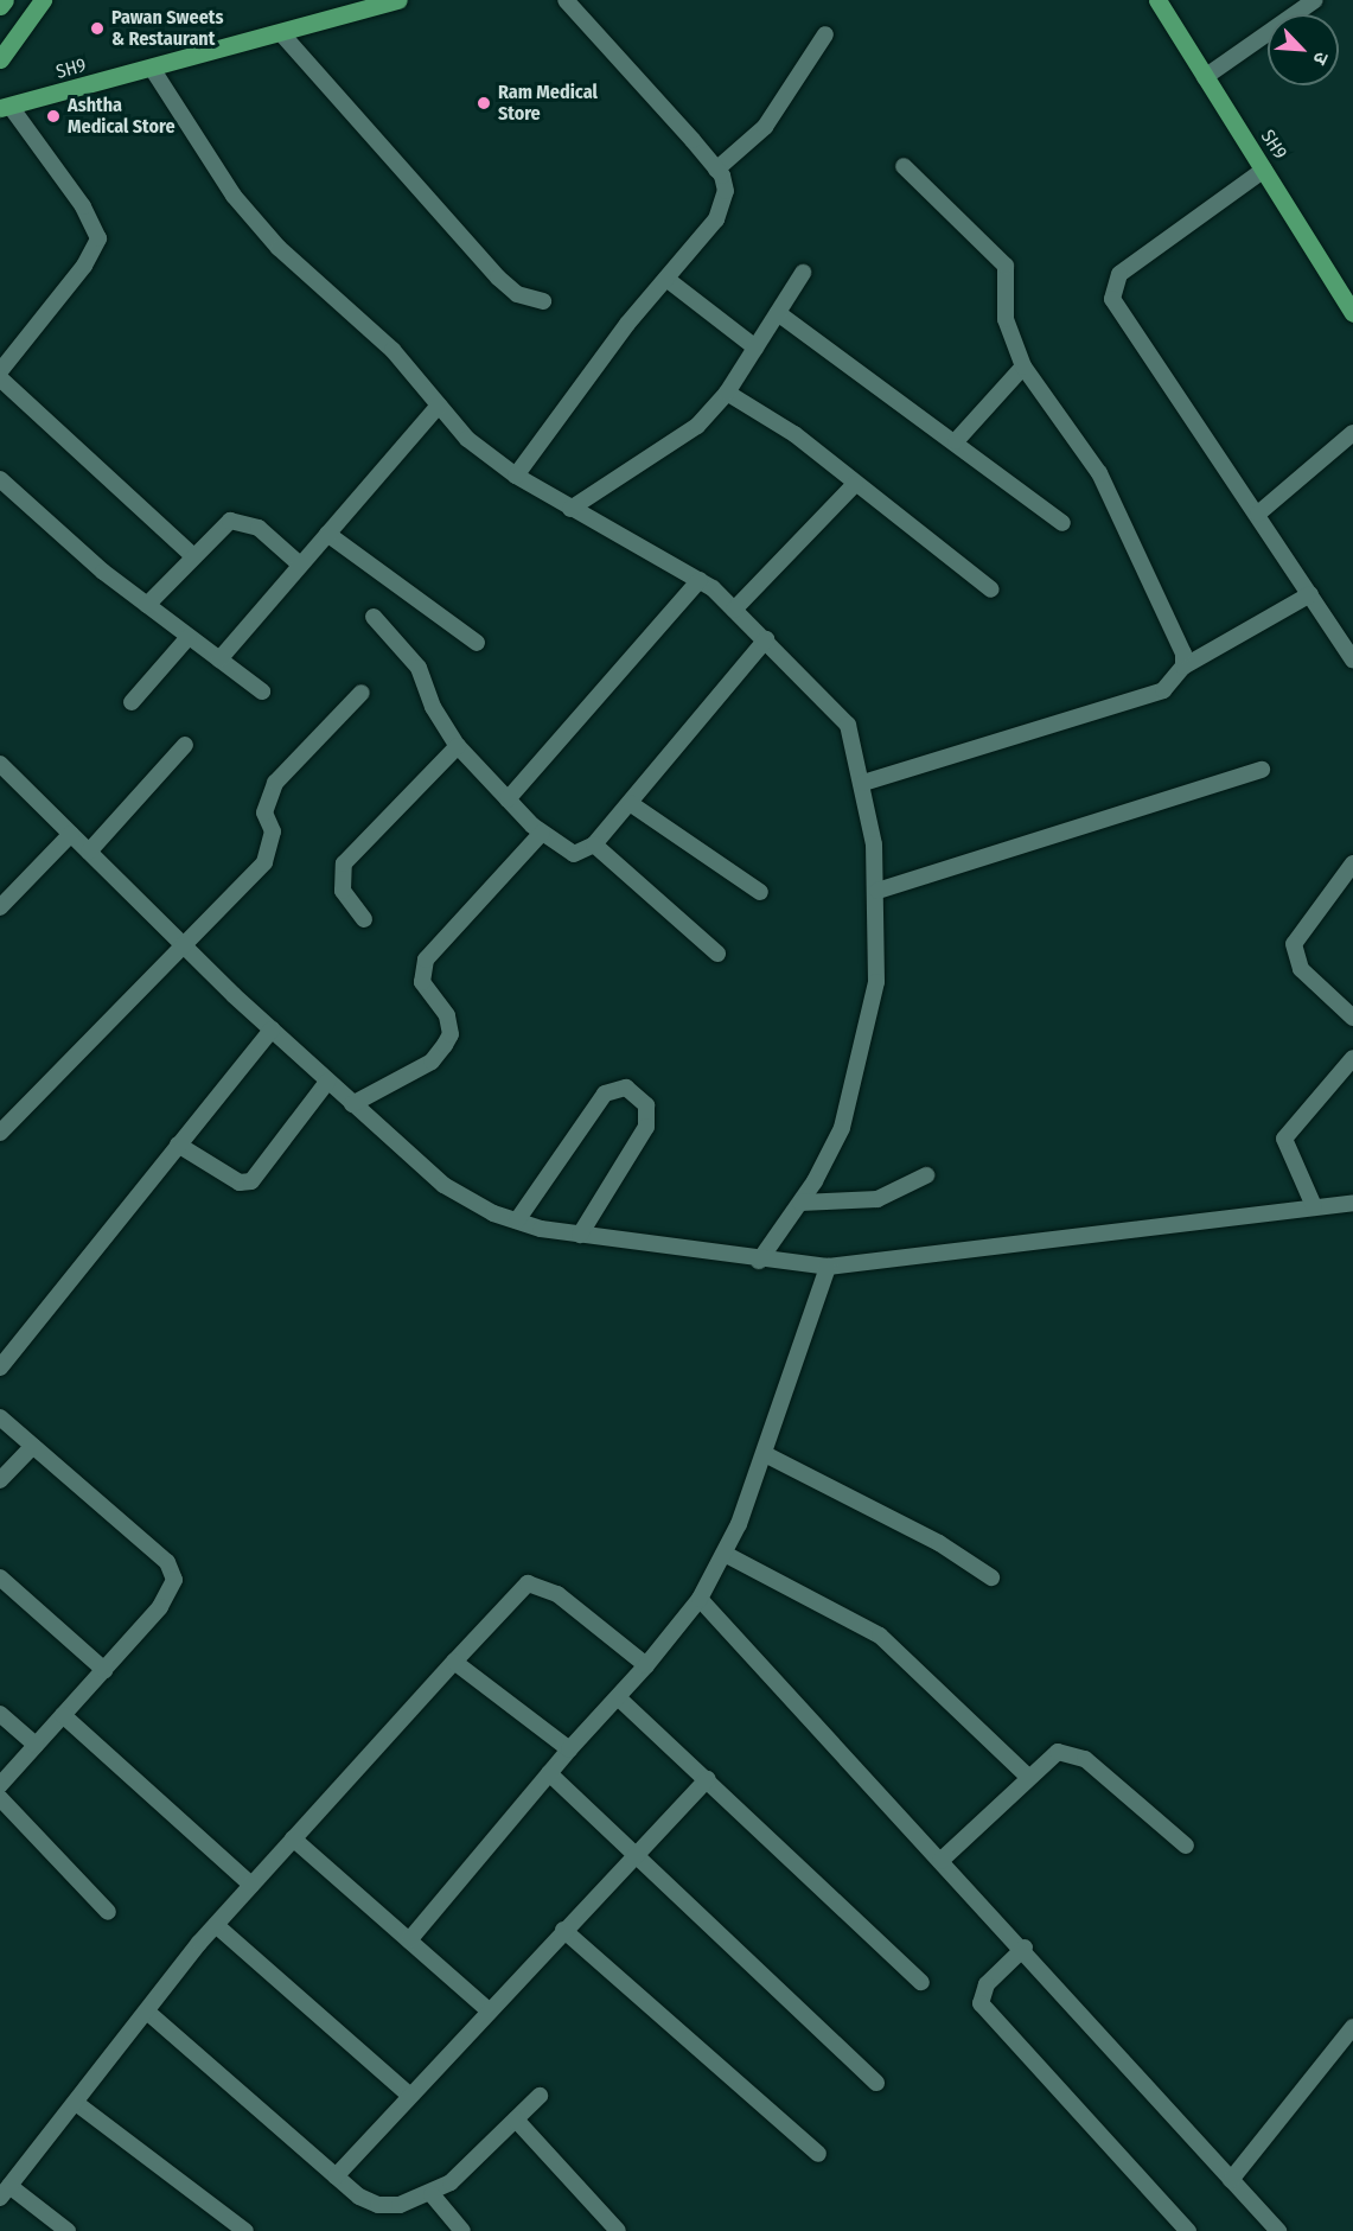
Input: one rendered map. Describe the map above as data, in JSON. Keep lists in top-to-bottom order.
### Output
{
  "streets": {
    "main road": ["SH9"]
  },
  "places": ["Pawan Sweets & Restaurant", "Ram Medical Store", "Ashtha Medical Store"],
  "north": "bottom right"
}
